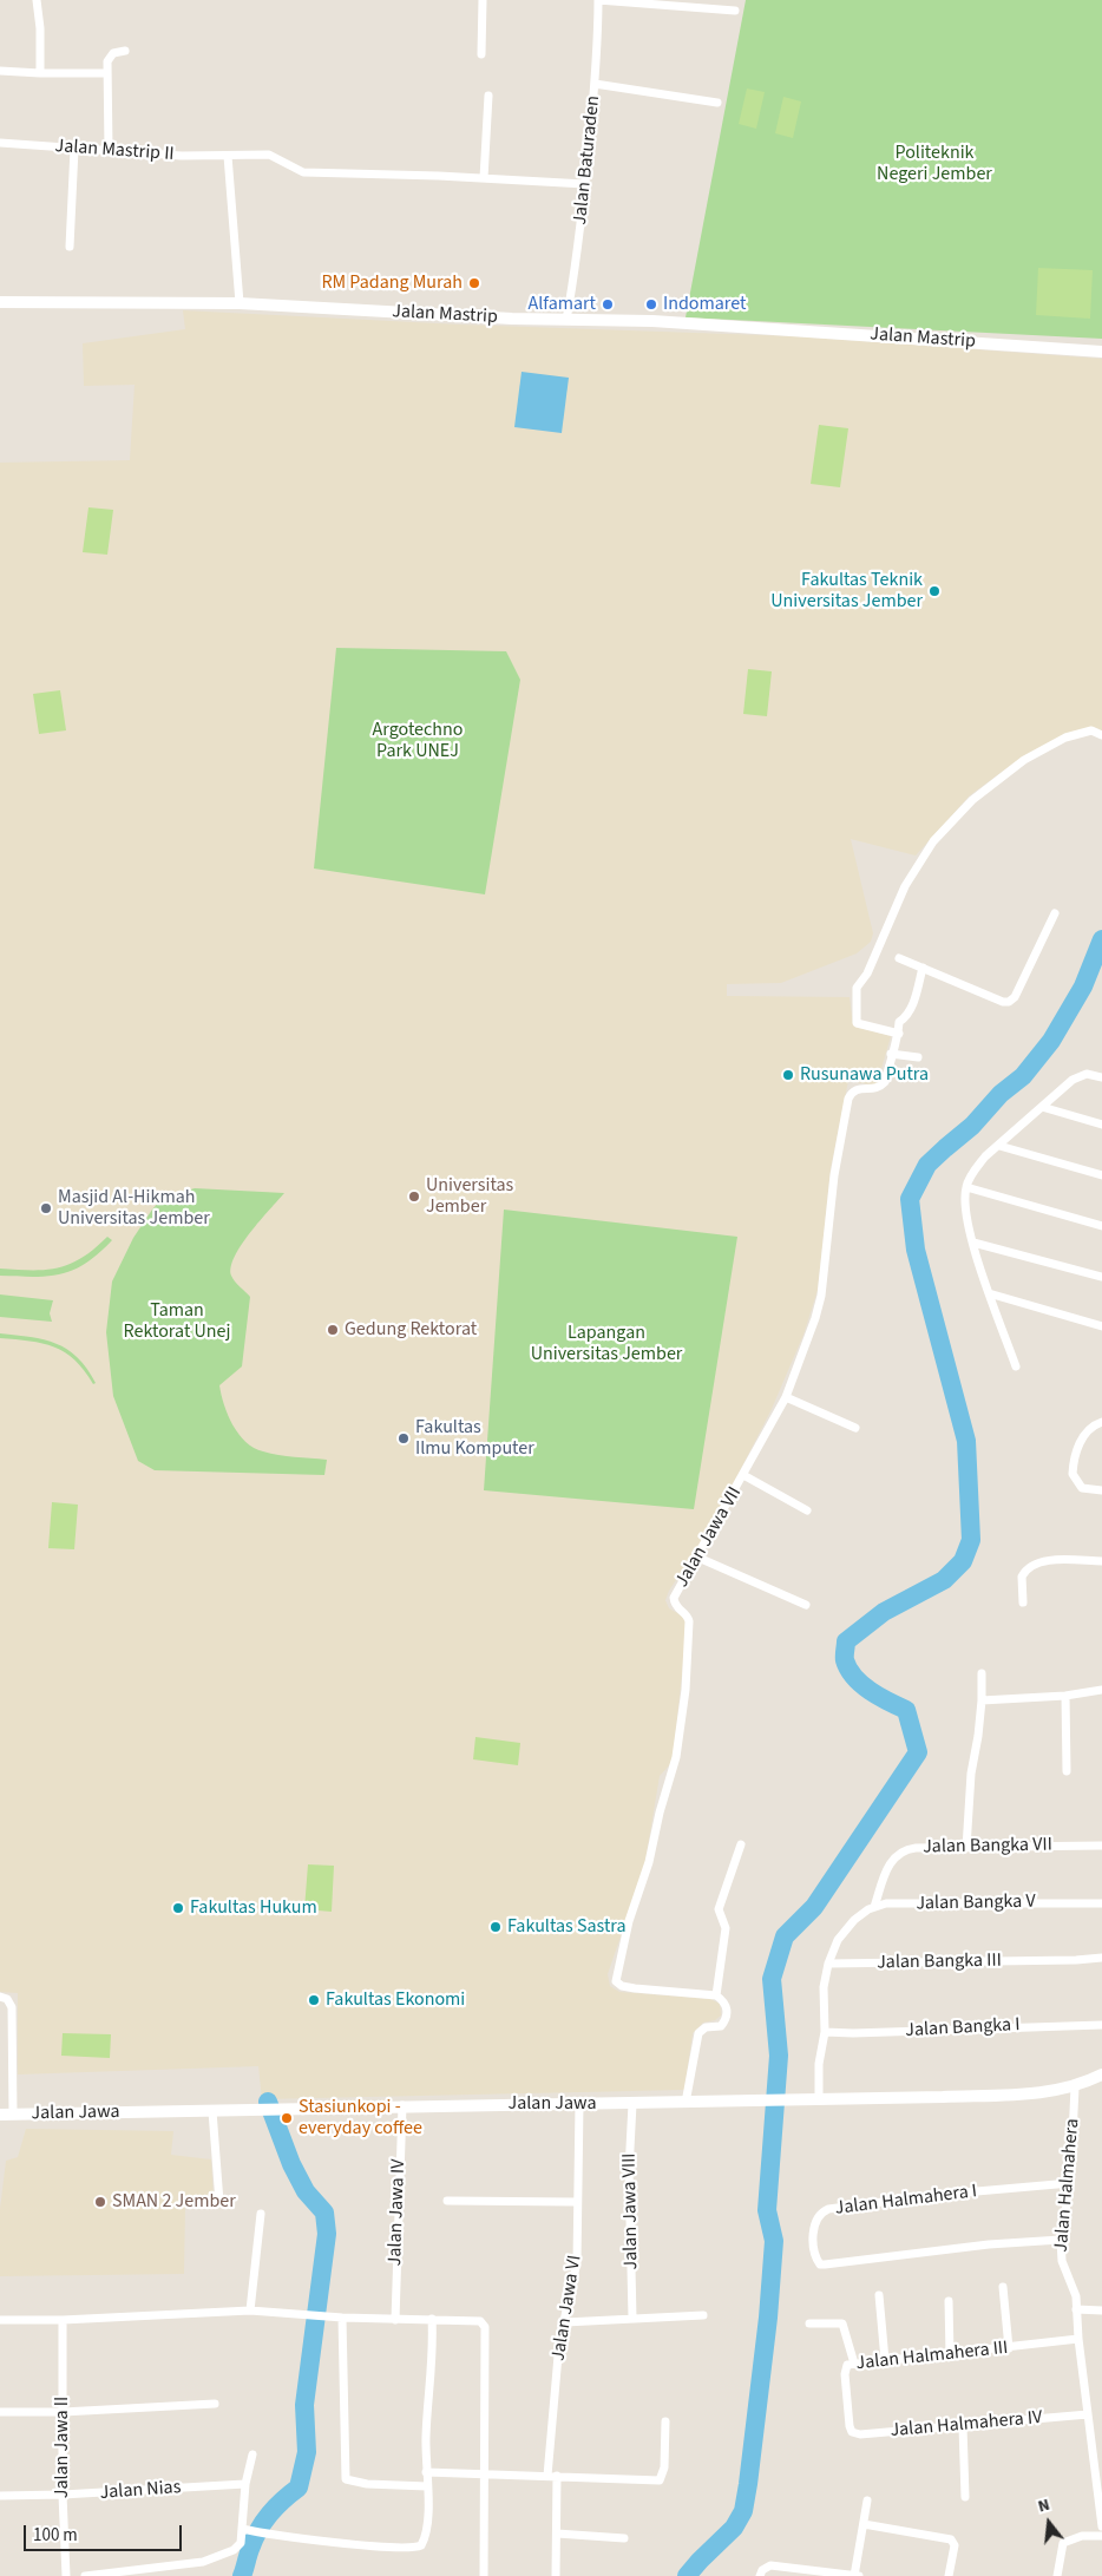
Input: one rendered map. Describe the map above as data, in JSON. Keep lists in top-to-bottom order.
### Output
{
  "streets": {
    "main road": ["Jalan Mastrip", "Jalan Jawa"],
    "street": [
      "Jalan Mastrip II",
      "Jalan Baturaden",
      "Jalan Jawa VII",
      "Jalan Bangka VII",
      "Jalan Bangka V",
      "Jalan Bangka III",
      "Jalan Bangka I",
      "Jalan Halmahera",
      "Jalan Halmahera I",
      "Jalan Jawa VIII",
      "Jalan Jawa IV",
      "Jalan Jawa VI",
      "Jalan Halmahera III",
      "Jalan Halmahera IV",
      "Jalan Jawa II",
      "Jalan Nias"
    ]
  },
  "crossings": [
    ["Jalan Mastrip II", "Jalan Baturaden"],
    ["Jalan Baturaden", "Jalan Mastrip"],
    ["Jalan Bangka VII", "Jalan Bangka V"],
    ["Jalan Bangka V", "Jalan Bangka III"],
    ["Jalan Jawa", "Jalan Halmahera"],
    ["Jalan Jawa", "Jalan Jawa VIII"],
    ["Jalan Jawa", "Jalan Jawa IV"],
    ["Jalan Jawa", "Jalan Jawa VI"],
    ["Jalan Halmahera", "Jalan Halmahera I"],
    ["Jalan Halmahera", "Jalan Halmahera III"],
    ["Jalan Halmahera", "Jalan Halmahera IV"],
    ["Jalan Halmahera III", "Jalan Halmahera IV"],
    ["Jalan Jawa II", "Jalan Nias"]
  ],
  "parks": [
    "Politeknik Negeri Jember",
    "Argotechno Park UNEJ",
    "Taman Rektorat Unej",
    "Lapangan Universitas Jember"
  ],
  "places": [
    "RM Padang Murah",
    "Alfamart",
    "Indomaret",
    "Fakultas Teknik Universitas Jember",
    "Rusunawa Putra",
    "Universitas Jember",
    "Masjid Al-Hikmah Universitas Jember",
    "Gedung Rektorat",
    "Fakultas Ilmu Komputer",
    "Fakultas Hukum",
    "Fakultas Sastra",
    "Fakultas Ekonomi",
    "Stasiunkopi - everyday coffee",
    "SMAN 2 Jember"
  ],
  "scale_bar": "100 m",
  "north": "top"
}
